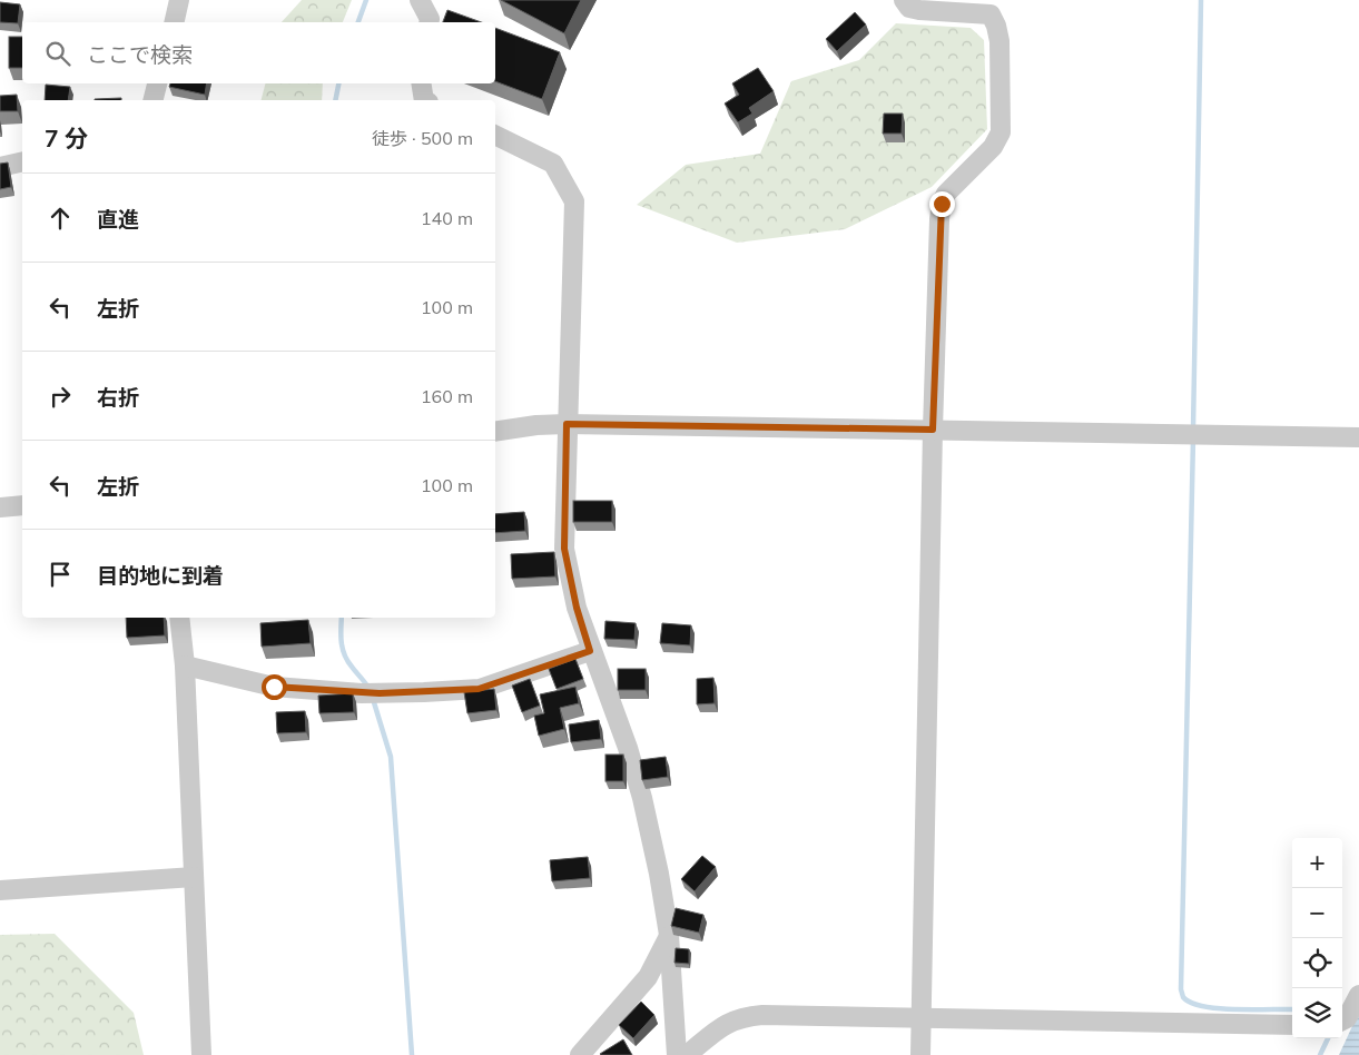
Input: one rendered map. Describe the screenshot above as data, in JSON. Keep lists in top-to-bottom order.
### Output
{
  "page": {
    "search": "ここで検索",
    "heading": ["7 分", "徒歩 · 500 m"],
    "list": [
      ["直進", "140 m"],
      ["左折", "100 m"],
      ["右折", "160 m"],
      ["左折", "100 m"],
      "目的地に到着"
    ],
    "map_buttons": ["+", "−"]
  }
}
